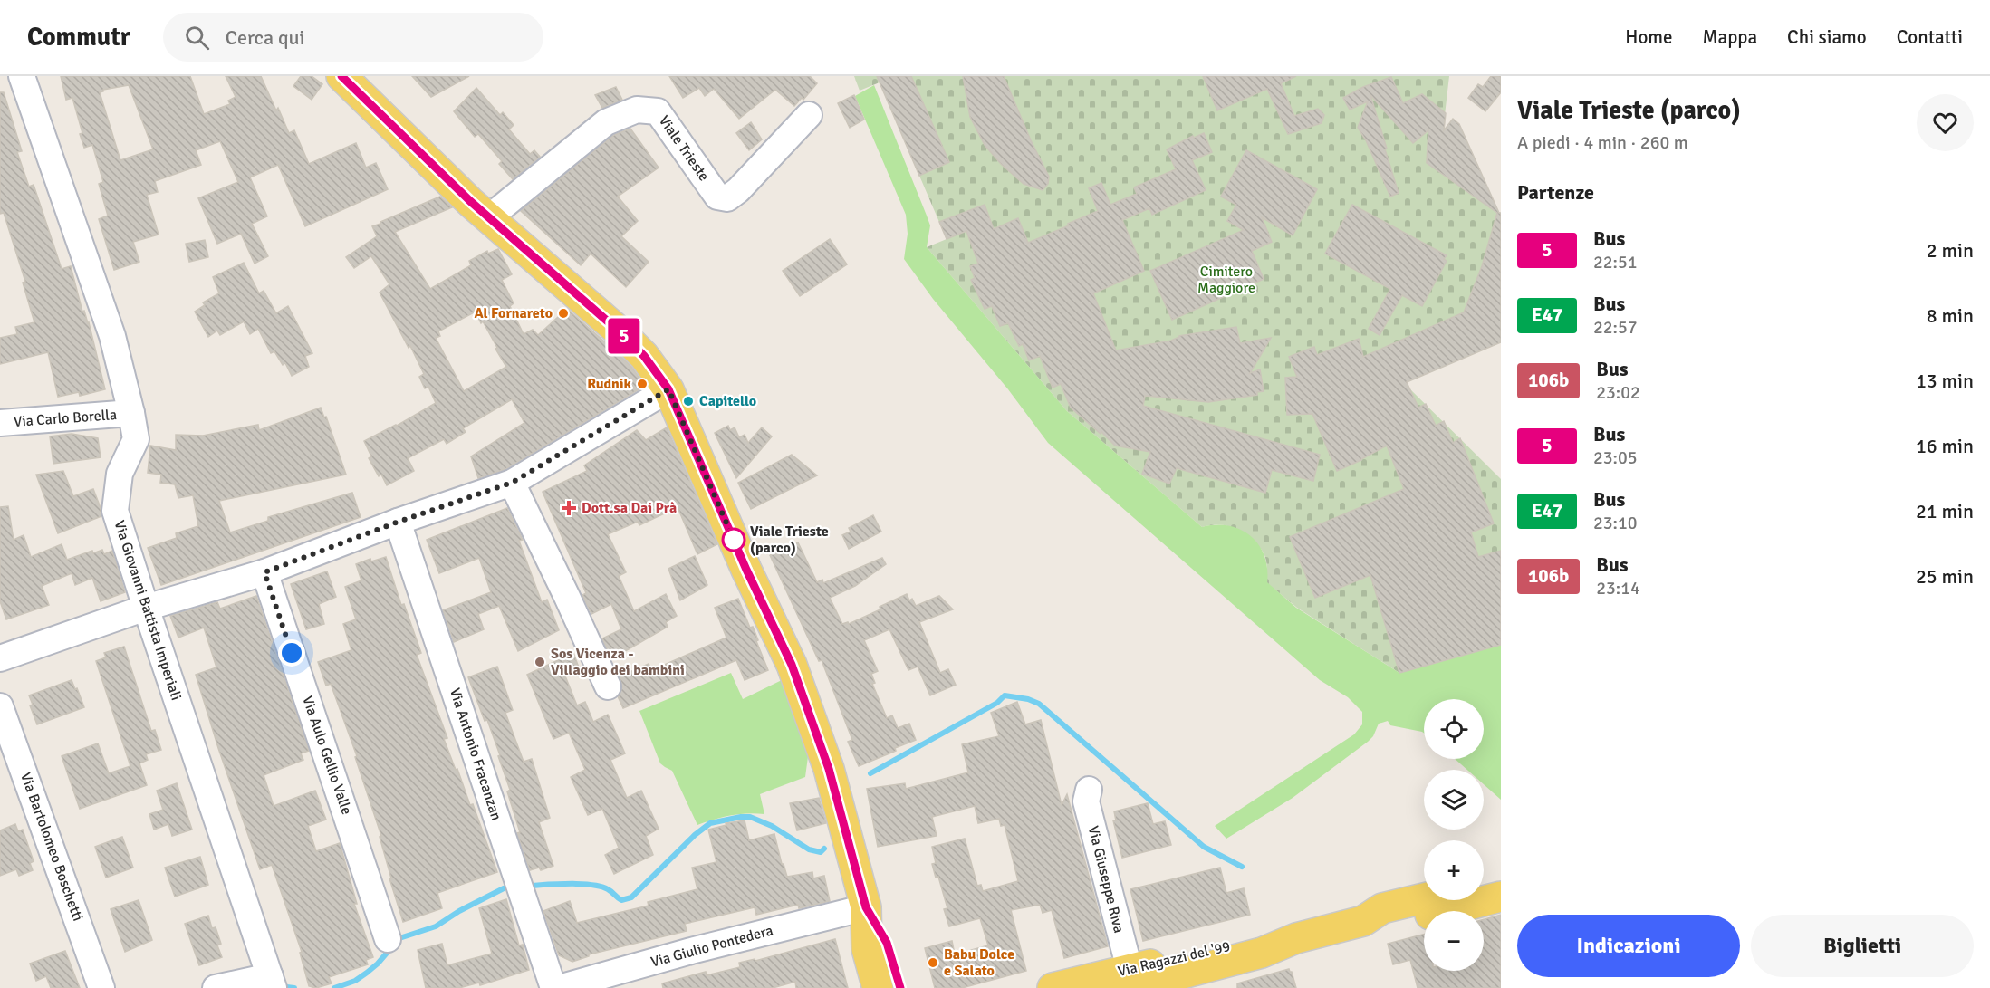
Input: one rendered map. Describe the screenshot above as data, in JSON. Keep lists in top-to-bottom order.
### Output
{
  "streets": {
    "main road": ["Via Ragazzi del '99"],
    "street": [
      "Viale Trieste",
      "Via Carlo Borella",
      "Via Giovanni Battista Imperiali",
      "Via Antonio Fracanzan",
      "Via Aulo Gellio Valle",
      "Via Bartolomeo Boschetti",
      "Via Giuseppe Riva",
      "Via Giulio Pontedera"
    ]
  },
  "crossings": [
    ["Via Carlo Borella", "Via Giovanni Battista Imperiali"],
    ["Via Giuseppe Riva", "Via Ragazzi del '99"]
  ],
  "parks": ["Cimitero Maggiore"],
  "places": {
    "other": [
      "Al Fornareto",
      "Rudnik",
      "Capitello",
      "Viale Trieste (parco)",
      "Sos Vicenza - Villaggio dei bambini",
      "Babu Dolce e Salato"
    ],
    "health": ["Dott.sa Dai Prà"]
  },
  "lines": ["bus line 5"],
  "page": {
    "header": "Commutr",
    "search": "Cerca qui",
    "nav": [
      "Home",
      "Mappa",
      "Chi siamo",
      "Contatti"
    ],
    "on_map": "5",
    "heading": [
      ["Viale Trieste (parco)", "A piedi · 4 min · 260 m"],
      "Partenze"
    ],
    "list": [
      {
        "mark": "5",
        "name": "Bus",
        "note": "22:51",
        "value": "2 min"
      },
      {
        "mark": "E47",
        "name": "Bus",
        "note": "22:57",
        "value": "8 min"
      },
      {
        "mark": "106b",
        "name": "Bus",
        "note": "23:02",
        "value": "13 min"
      },
      {
        "mark": "5",
        "name": "Bus",
        "note": "23:05",
        "value": "16 min"
      },
      {
        "mark": "E47",
        "name": "Bus",
        "note": "23:10",
        "value": "21 min"
      },
      {
        "mark": "106b",
        "name": "Bus",
        "note": "23:14",
        "value": "25 min"
      }
    ],
    "map_buttons": ["+", "−"],
    "buttons": ["Indicazioni", "Biglietti"]
  }
}
